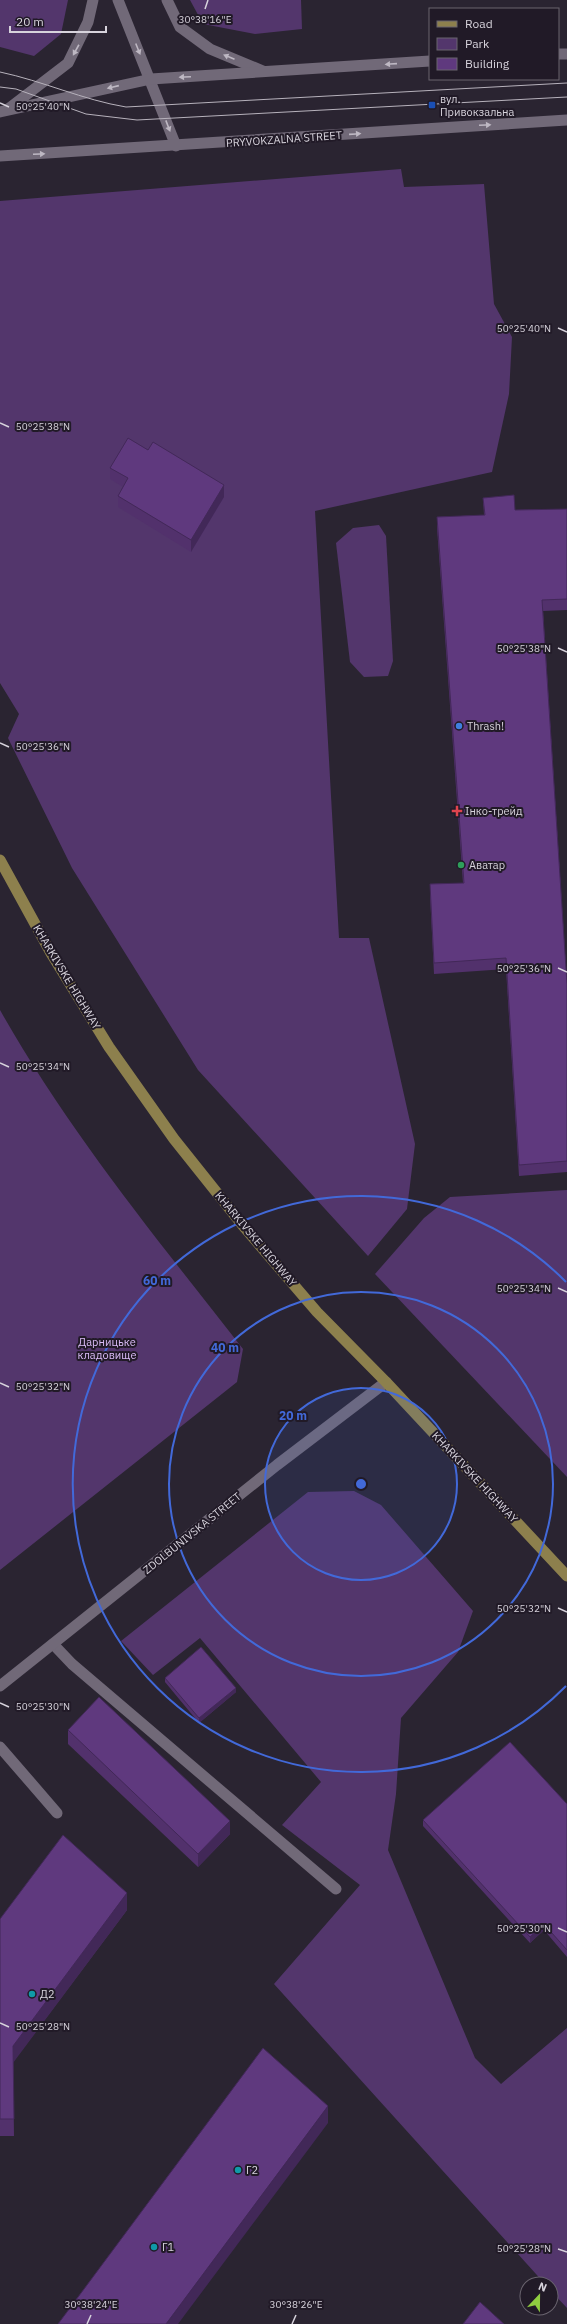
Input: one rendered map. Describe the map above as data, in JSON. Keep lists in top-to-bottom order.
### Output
{
  "streets": {
    "main road": ["PRYVOKZALNA STREET", "KHARKIVSKE HIGHWAY", "ZDOLBUNIVSKA STREET"]
  },
  "crossings": [
    ["KHARKIVSKE HIGHWAY", "ZDOLBUNIVSKA STREET"]
  ],
  "parks": ["Дарницьке кладовище"],
  "places": {
    "transit": ["вул. Привокзальна"],
    "other": [
      "Thrash!",
      "Аватар",
      "Д2",
      "Г2",
      "Г1"
    ],
    "health": ["Інко-трейд"]
  },
  "legend": ["Road", "Park", "Building"],
  "scale_bar": "20 m",
  "north": "top",
  "coordinates": [
    "30°38'16\"E",
    "50°25'40\"N",
    "50°25'38\"N",
    "50°25'36\"N",
    "50°25'34\"N",
    "50°25'32\"N",
    "50°25'30\"N",
    "50°25'28\"N",
    "30°38'24\"E",
    "30°38'26\"E"
  ],
  "rings": ["60 m", "40 m", "20 m"]
}
